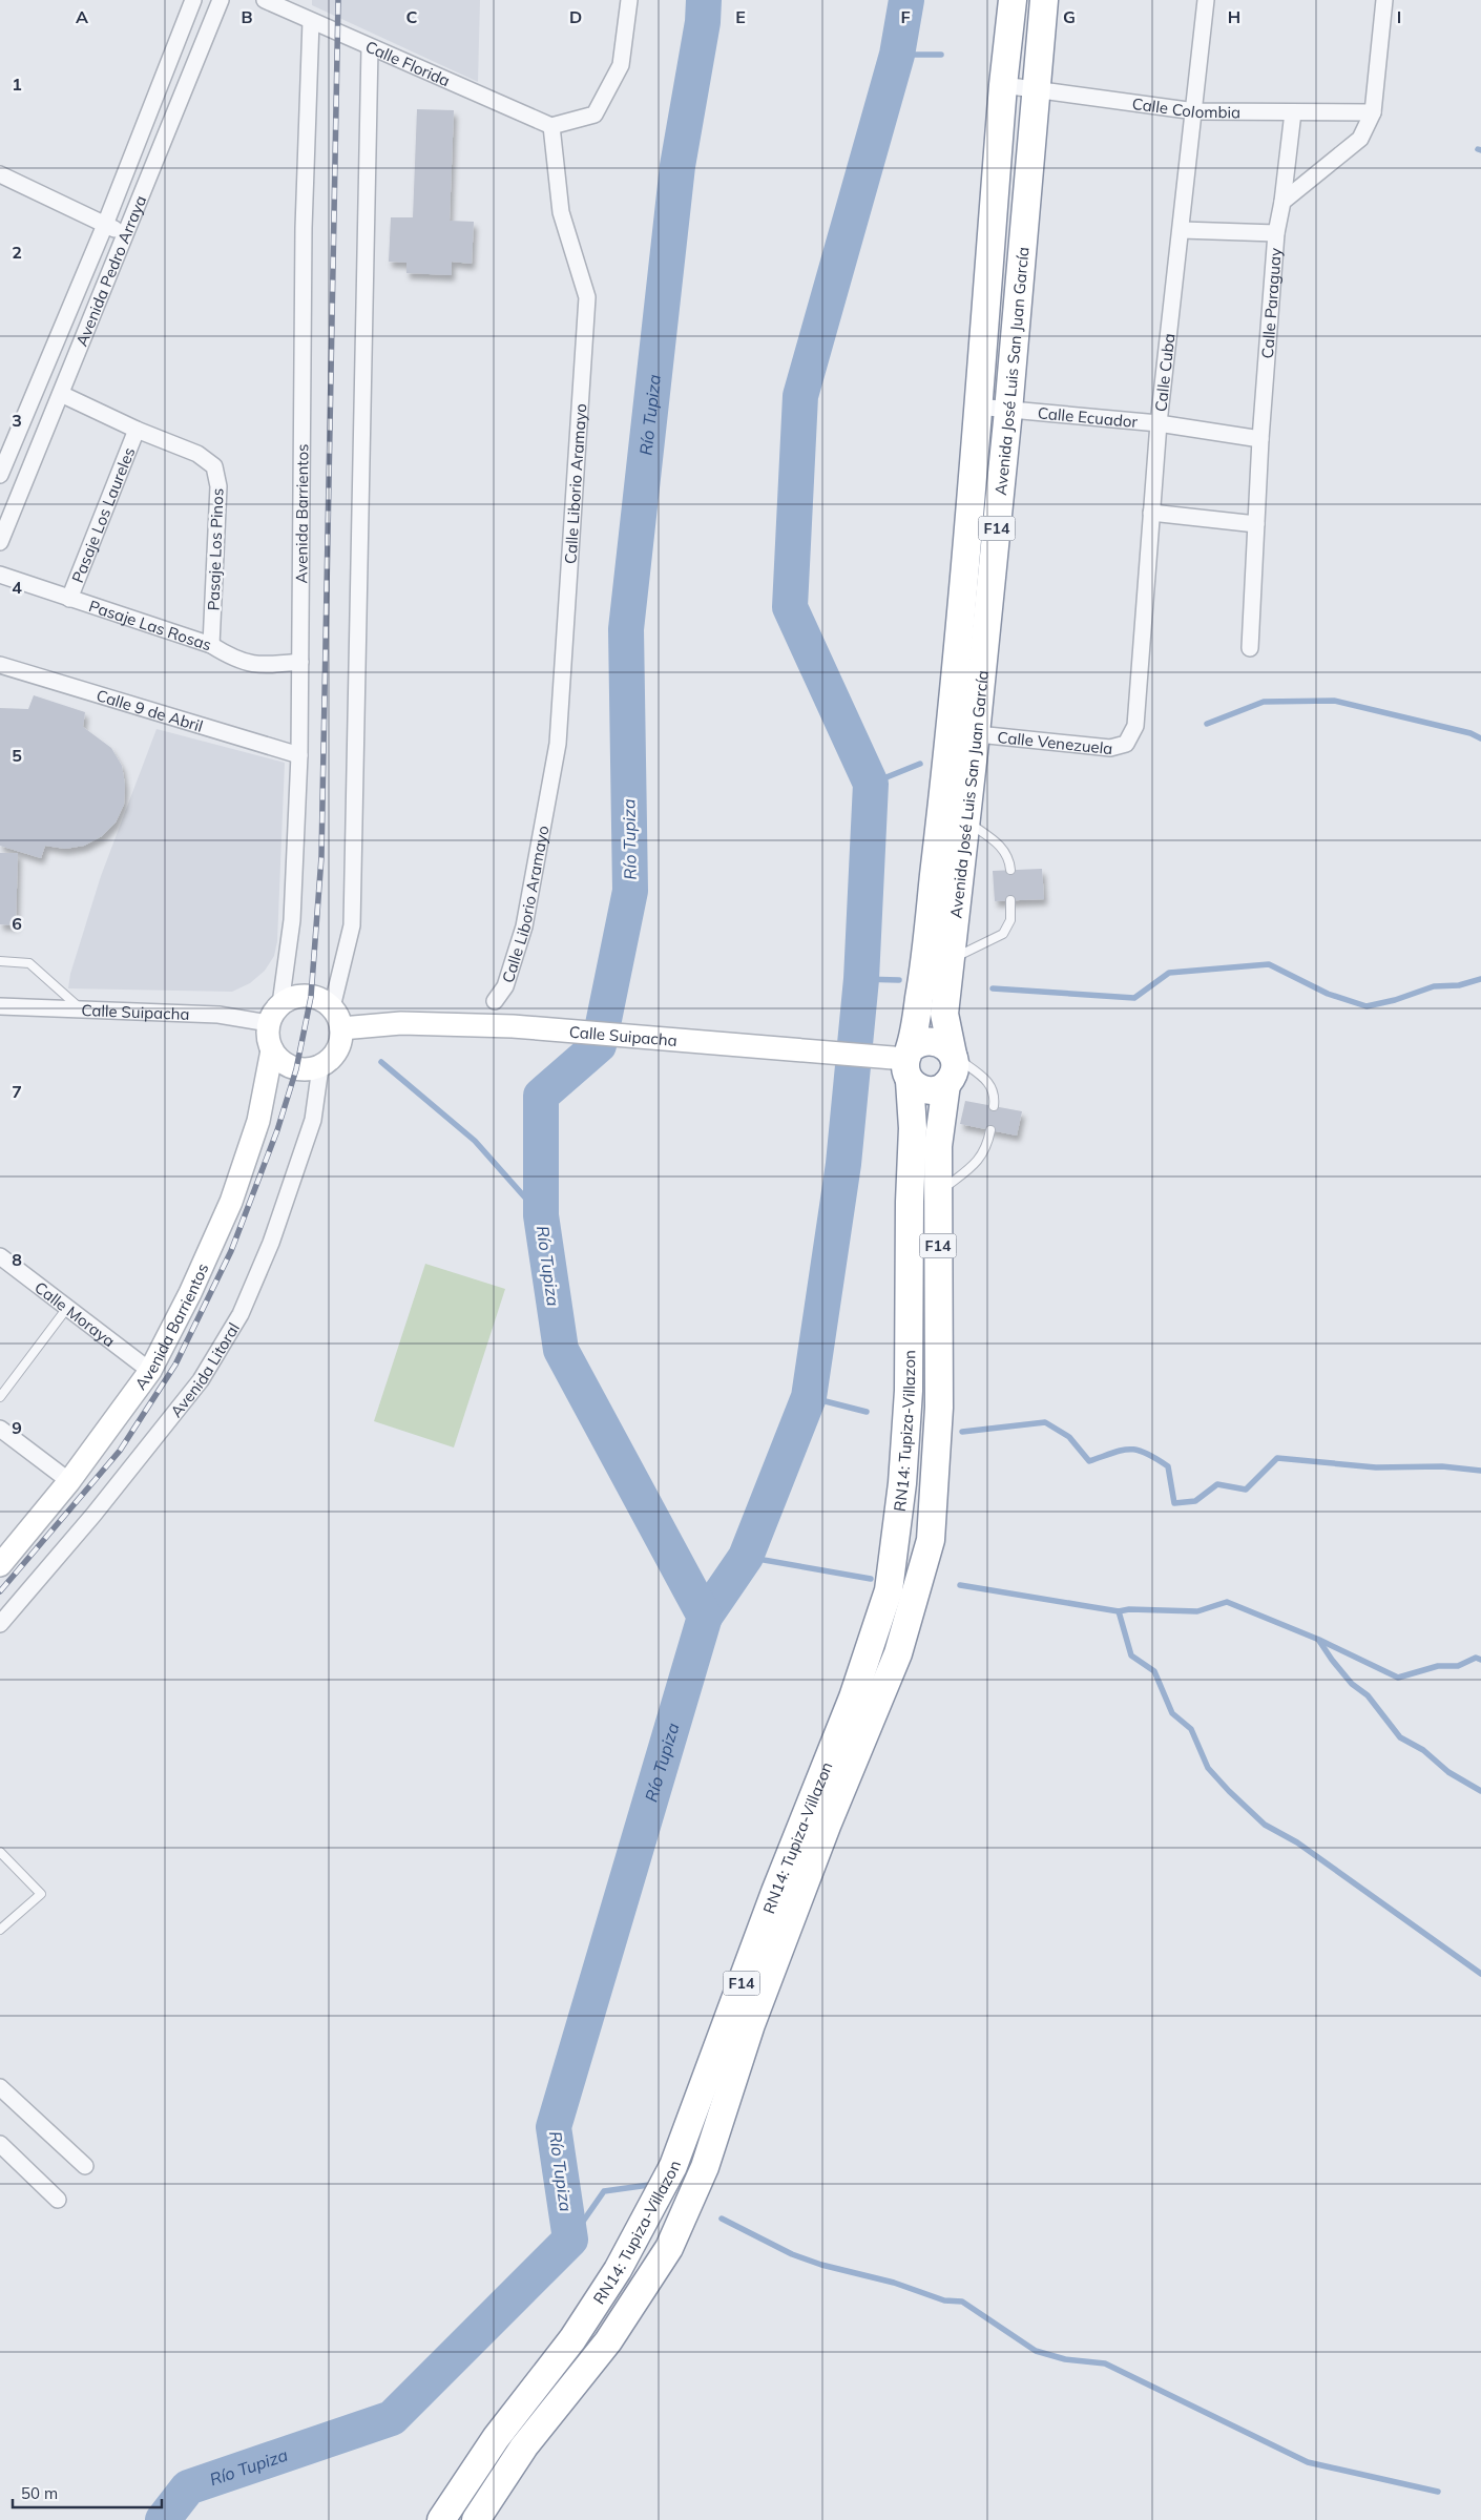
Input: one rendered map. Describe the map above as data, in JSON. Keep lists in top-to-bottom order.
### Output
{
  "streets": {
    "highway": ["Avenida José Luis San Juan García", "F14", "RN14: Tupiza-Villazon"],
    "street": [
      "Calle Florida",
      "Calle Colombia",
      "Avenida Pedro Arraya",
      "Calle Paraguay",
      "Calle Cuba",
      "Calle Ecuador",
      "Calle Liborio Aramayo",
      "Pasaje Los Laureles",
      "Avenida Barrientos",
      "Pasaje Los Pinos",
      "Pasaje Las Rosas",
      "Calle 9 de Abril",
      "Calle Venezuela",
      "Calle Suipacha",
      "Calle Moraya",
      "Avenida Litoral"
    ]
  },
  "crossings": [
    ["Calle Florida", "Calle Liborio Aramayo"],
    ["Calle Florida", "Avenida Barrientos"],
    ["Calle Colombia", "Calle Paraguay"],
    ["Calle Colombia", "Avenida José Luis San Juan García"],
    ["Calle Colombia", "Calle Cuba"],
    ["Avenida Pedro Arraya", "Pasaje Los Pinos"],
    ["Calle Paraguay", "Calle Ecuador"],
    ["Avenida José Luis San Juan García", "Calle Ecuador"],
    ["Avenida José Luis San Juan García", "F14"],
    ["Avenida José Luis San Juan García", "Calle Venezuela"],
    ["Avenida José Luis San Juan García", "Calle Suipacha"],
    ["Avenida José Luis San Juan García", "RN14: Tupiza-Villazon"],
    ["Calle Cuba", "Calle Ecuador"],
    ["Calle Cuba", "Calle Venezuela"],
    ["Pasaje Los Laureles", "Pasaje Los Pinos"],
    ["Pasaje Los Laureles", "Pasaje Las Rosas"],
    ["Avenida Barrientos", "Pasaje Las Rosas"],
    ["Avenida Barrientos", "Calle 9 de Abril"],
    ["Avenida Barrientos", "Calle Suipacha"],
    ["Avenida Barrientos", "Calle Moraya"],
    ["Avenida Barrientos", "Avenida Litoral"],
    ["F14", "Calle Suipacha"],
    ["F14", "RN14: Tupiza-Villazon"],
    ["Pasaje Los Pinos", "Pasaje Las Rosas"],
    ["Calle Suipacha", "Avenida Litoral"],
    ["Calle Suipacha", "RN14: Tupiza-Villazon"]
  ],
  "water": ["Río Tupiza"],
  "scale_bar": "50 m",
  "grid": {
    "columns": [
      "A",
      "B",
      "C",
      "D",
      "E",
      "F",
      "G",
      "H",
      "I"
    ],
    "rows": [
      "1",
      "2",
      "3",
      "4",
      "5",
      "6",
      "7",
      "8",
      "9"
    ]
  }
}
